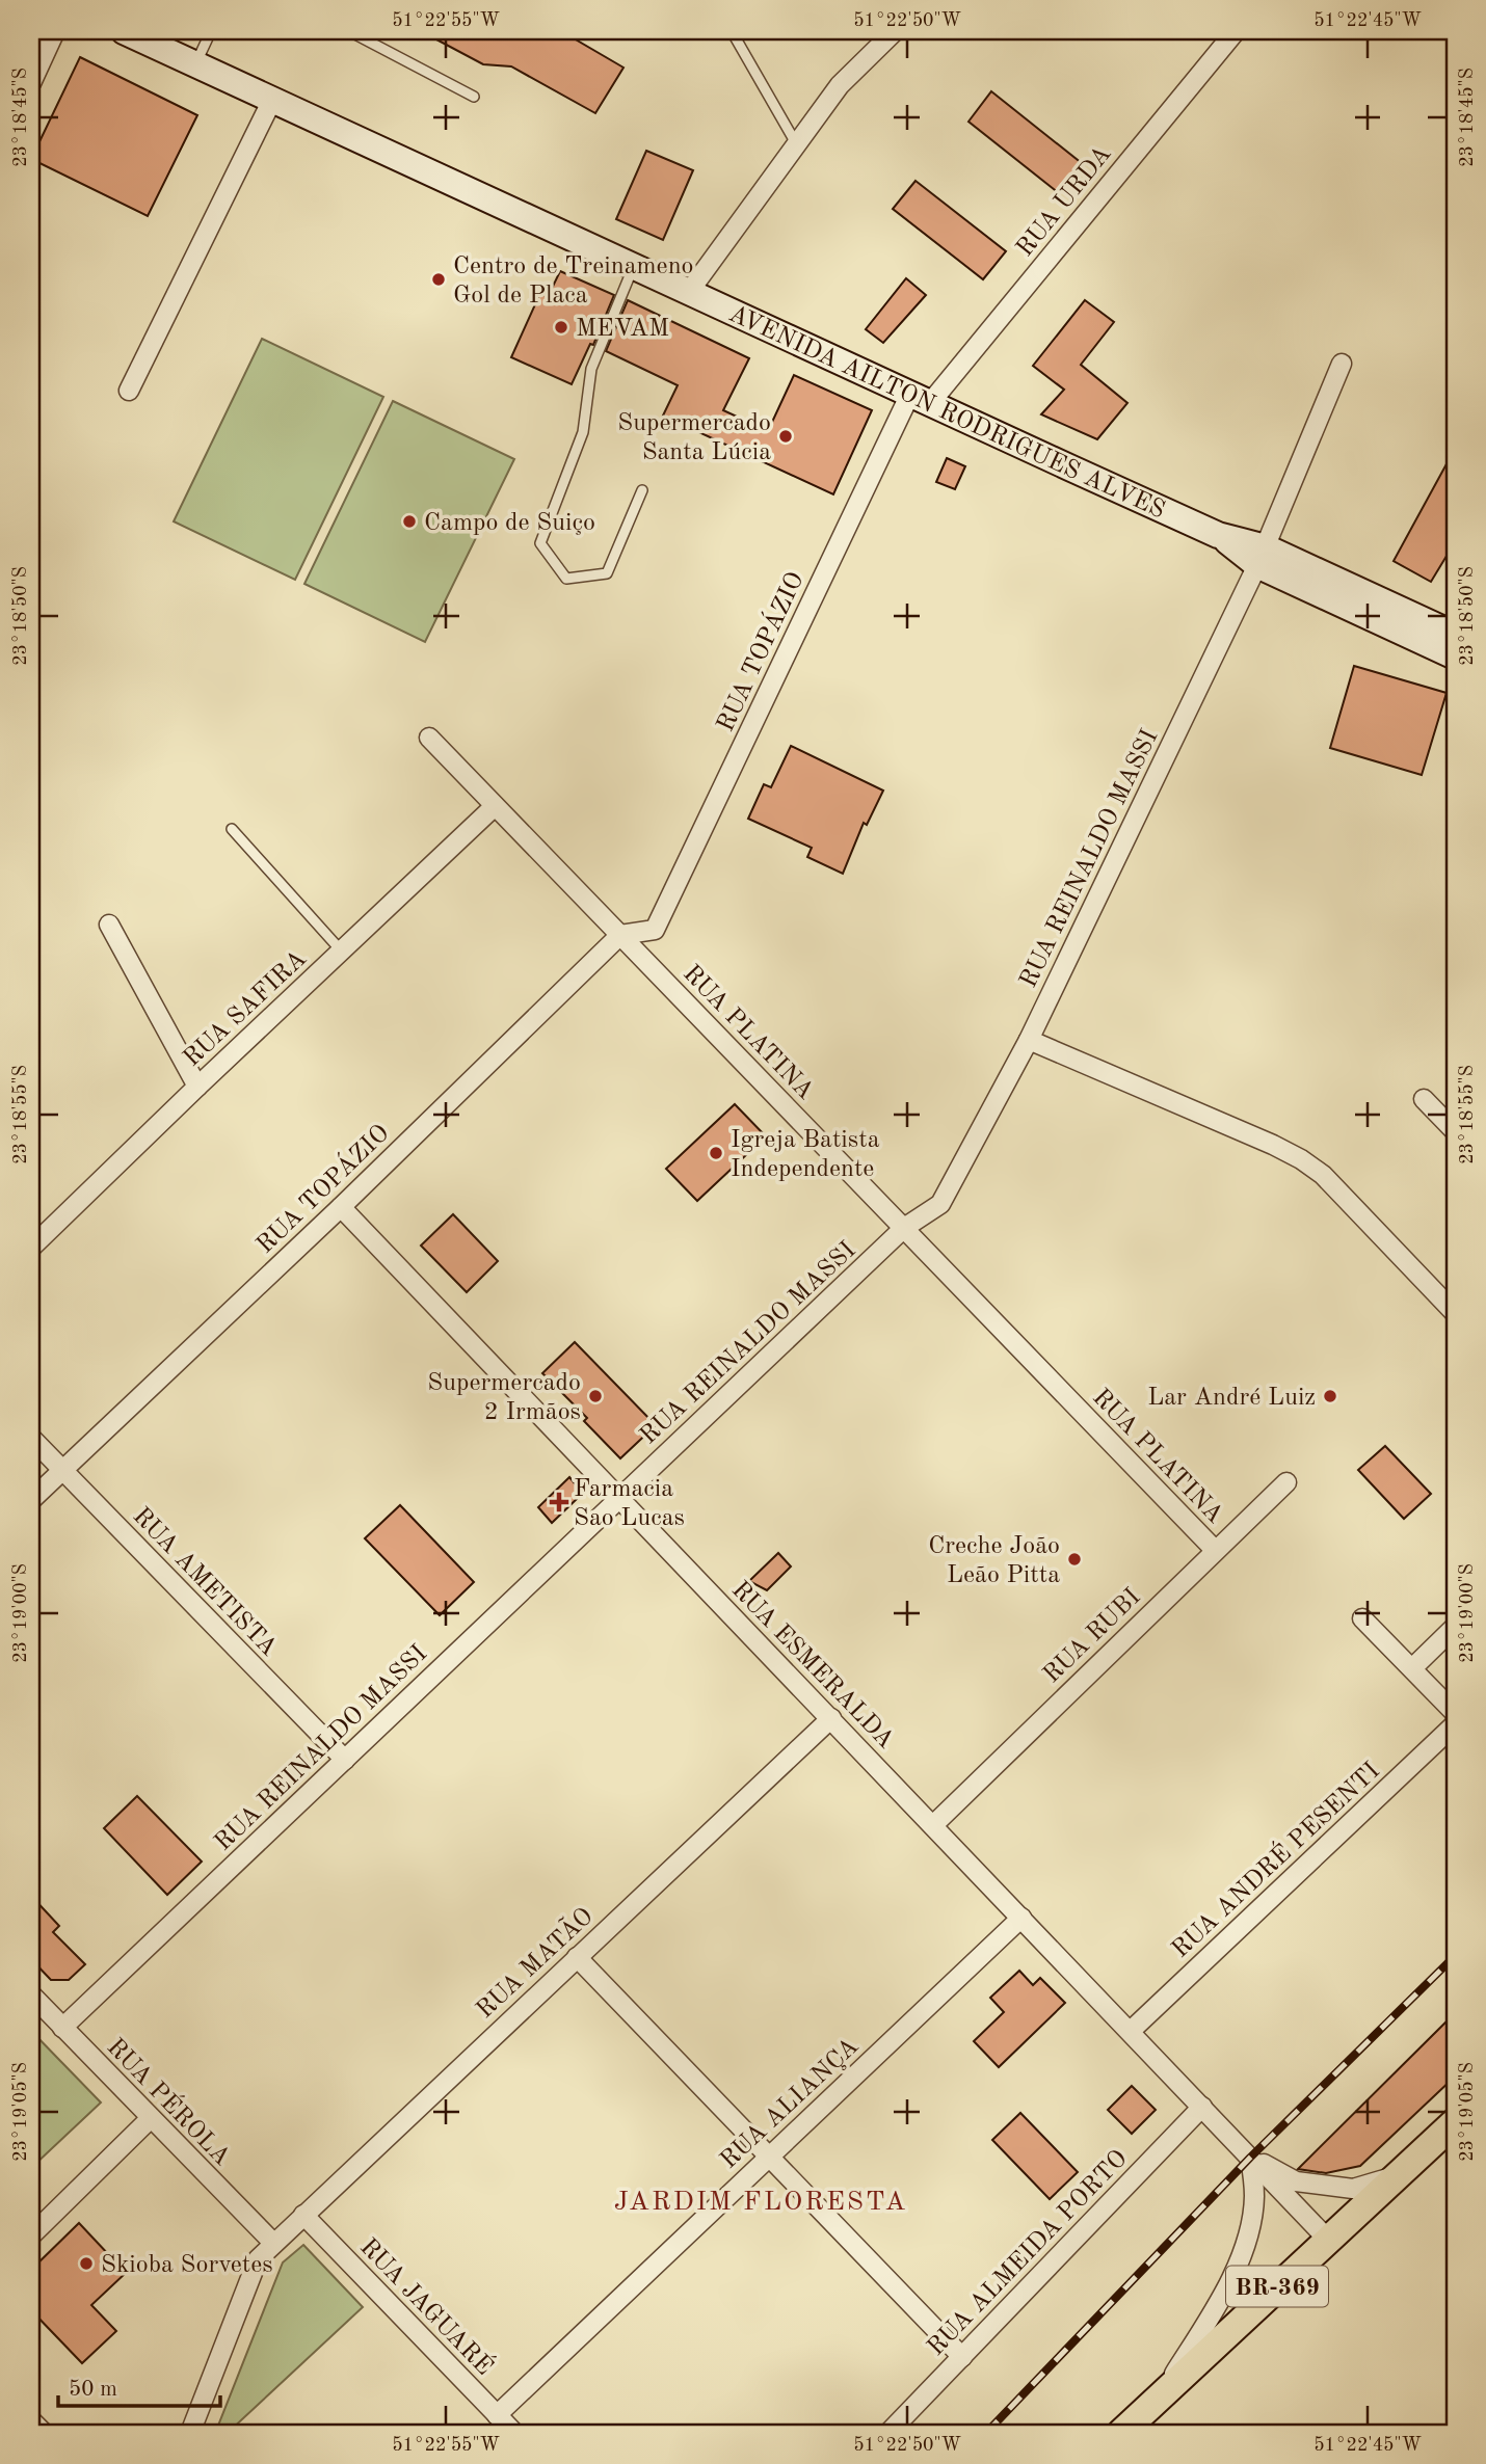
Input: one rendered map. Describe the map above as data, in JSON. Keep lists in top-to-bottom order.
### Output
{
  "streets": {
    "main road": ["AVENIDA AILTON RODRIGUES ALVES", "BR-369"],
    "street": [
      "RUA URDA",
      "RUA TOPÁZIO",
      "RUA REINALDO MASSI",
      "RUA SAFIRA",
      "RUA PLATINA",
      "RUA AMETISTA",
      "RUA RUBI",
      "RUA ESMERALDA",
      "RUA ANDRÉ PESENTI",
      "RUA MATÃO",
      "RUA PÉROLA",
      "RUA ALIANÇA",
      "RUA ALMEIDA PORTO",
      "RUA JAGUARÉ"
    ]
  },
  "crossings": [
    ["RUA URDA", "AVENIDA AILTON RODRIGUES ALVES"],
    ["RUA URDA", "RUA TOPÁZIO"],
    ["AVENIDA AILTON RODRIGUES ALVES", "RUA TOPÁZIO"],
    ["AVENIDA AILTON RODRIGUES ALVES", "RUA REINALDO MASSI"],
    ["RUA TOPÁZIO", "RUA PLATINA"],
    ["RUA TOPÁZIO", "RUA AMETISTA"],
    ["RUA TOPÁZIO", "RUA ESMERALDA"],
    ["RUA REINALDO MASSI", "RUA PLATINA"],
    ["RUA REINALDO MASSI", "RUA AMETISTA"],
    ["RUA REINALDO MASSI", "RUA ESMERALDA"],
    ["RUA REINALDO MASSI", "RUA PÉROLA"],
    ["RUA SAFIRA", "RUA PLATINA"],
    ["RUA PLATINA", "RUA RUBI"],
    ["RUA RUBI", "RUA ESMERALDA"],
    ["RUA ESMERALDA", "RUA ANDRÉ PESENTI"],
    ["RUA ESMERALDA", "RUA MATÃO"],
    ["RUA ESMERALDA", "RUA ALIANÇA"],
    ["RUA ESMERALDA", "RUA ALMEIDA PORTO"],
    ["RUA ESMERALDA", "BR-369"],
    ["RUA MATÃO", "RUA PÉROLA"],
    ["RUA MATÃO", "RUA JAGUARÉ"],
    ["RUA ALIANÇA", "RUA JAGUARÉ"]
  ],
  "districts": ["JARDIM FLORESTA"],
  "places": {
    "other": [
      "Centro de Treinameno Gol de Placa",
      "MEVAM",
      "Supermercado Santa Lúcia",
      "Campo de Suiço",
      "Igreja Batista Independente",
      "Supermercado 2 Irmãos",
      "Lar André Luiz",
      "Creche João Leão Pitta",
      "Skioba Sorvetes"
    ],
    "health": ["Farmacia Sao Lucas"]
  },
  "scale_bar": "50 m",
  "coordinates": [
    "51°22'55\"W",
    "51°22'50\"W",
    "51°22'45\"W",
    "23°18'45\"S",
    "23°18'50\"S",
    "23°18'55\"S",
    "23°19'00\"S",
    "23°19'05\"S"
  ]
}
